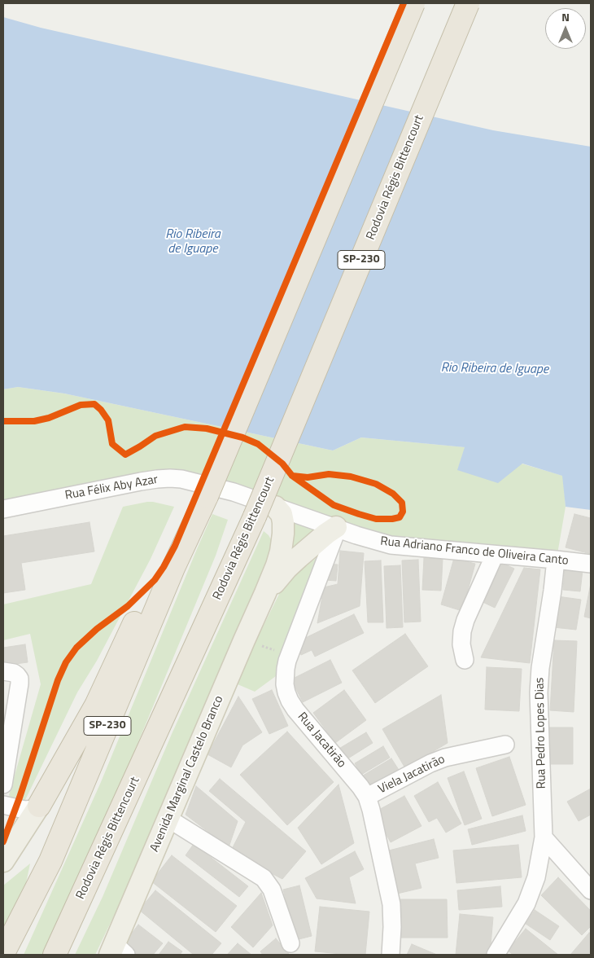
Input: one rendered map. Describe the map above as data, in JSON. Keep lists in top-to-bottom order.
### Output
{
  "streets": {
    "highway": ["Rodovia Régis Bittencourt", "SP-230"],
    "main road": ["Avenida Marginal Castelo Branco"],
    "street": [
      "Rua Félix Aby Azar",
      "Rua Adriano Franco de Oliveira Canto",
      "Rua Pedro Lopes Dias",
      "Rua Jacatirão",
      "Viela Jacatirão"
    ]
  },
  "crossings": [
    ["Rua Félix Aby Azar", "Rua Adriano Franco de Oliveira Canto"],
    ["Rua Félix Aby Azar", "Rua Jacatirão"],
    ["Rua Félix Aby Azar", "Avenida Marginal Castelo Branco"],
    ["Rua Adriano Franco de Oliveira Canto", "Rua Pedro Lopes Dias"],
    ["Rua Adriano Franco de Oliveira Canto", "Rua Jacatirão"],
    ["Rua Adriano Franco de Oliveira Canto", "Avenida Marginal Castelo Branco"],
    ["Rua Jacatirão", "Avenida Marginal Castelo Branco"],
    ["Rua Jacatirão", "Viela Jacatirão"]
  ],
  "water": ["Rio Ribeira de Iguape"],
  "north": "top"
}
